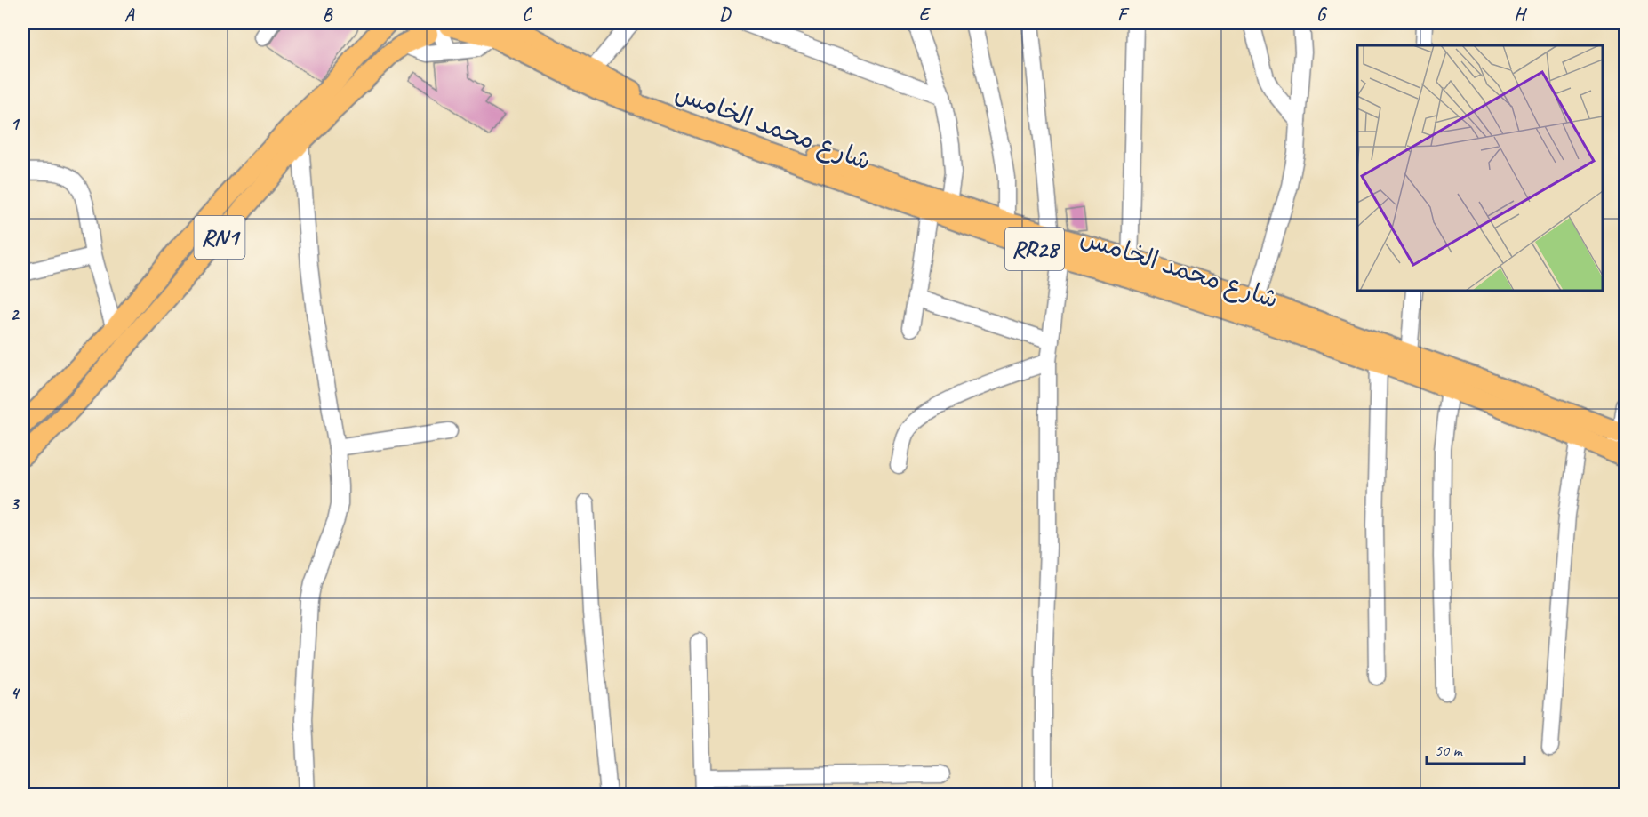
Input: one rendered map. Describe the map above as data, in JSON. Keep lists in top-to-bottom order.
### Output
{
  "streets": {
    "main road": ["شارع محمد الخامس", "RN1", "RR28"]
  },
  "crossings": [
    ["شارع محمد الخامس", "RN1"]
  ],
  "scale_bar": "50 m",
  "grid": {
    "columns": [
      "A",
      "B",
      "C",
      "D",
      "E",
      "F",
      "G",
      "H"
    ],
    "rows": [
      "1",
      "2",
      "3",
      "4"
    ]
  }
}
